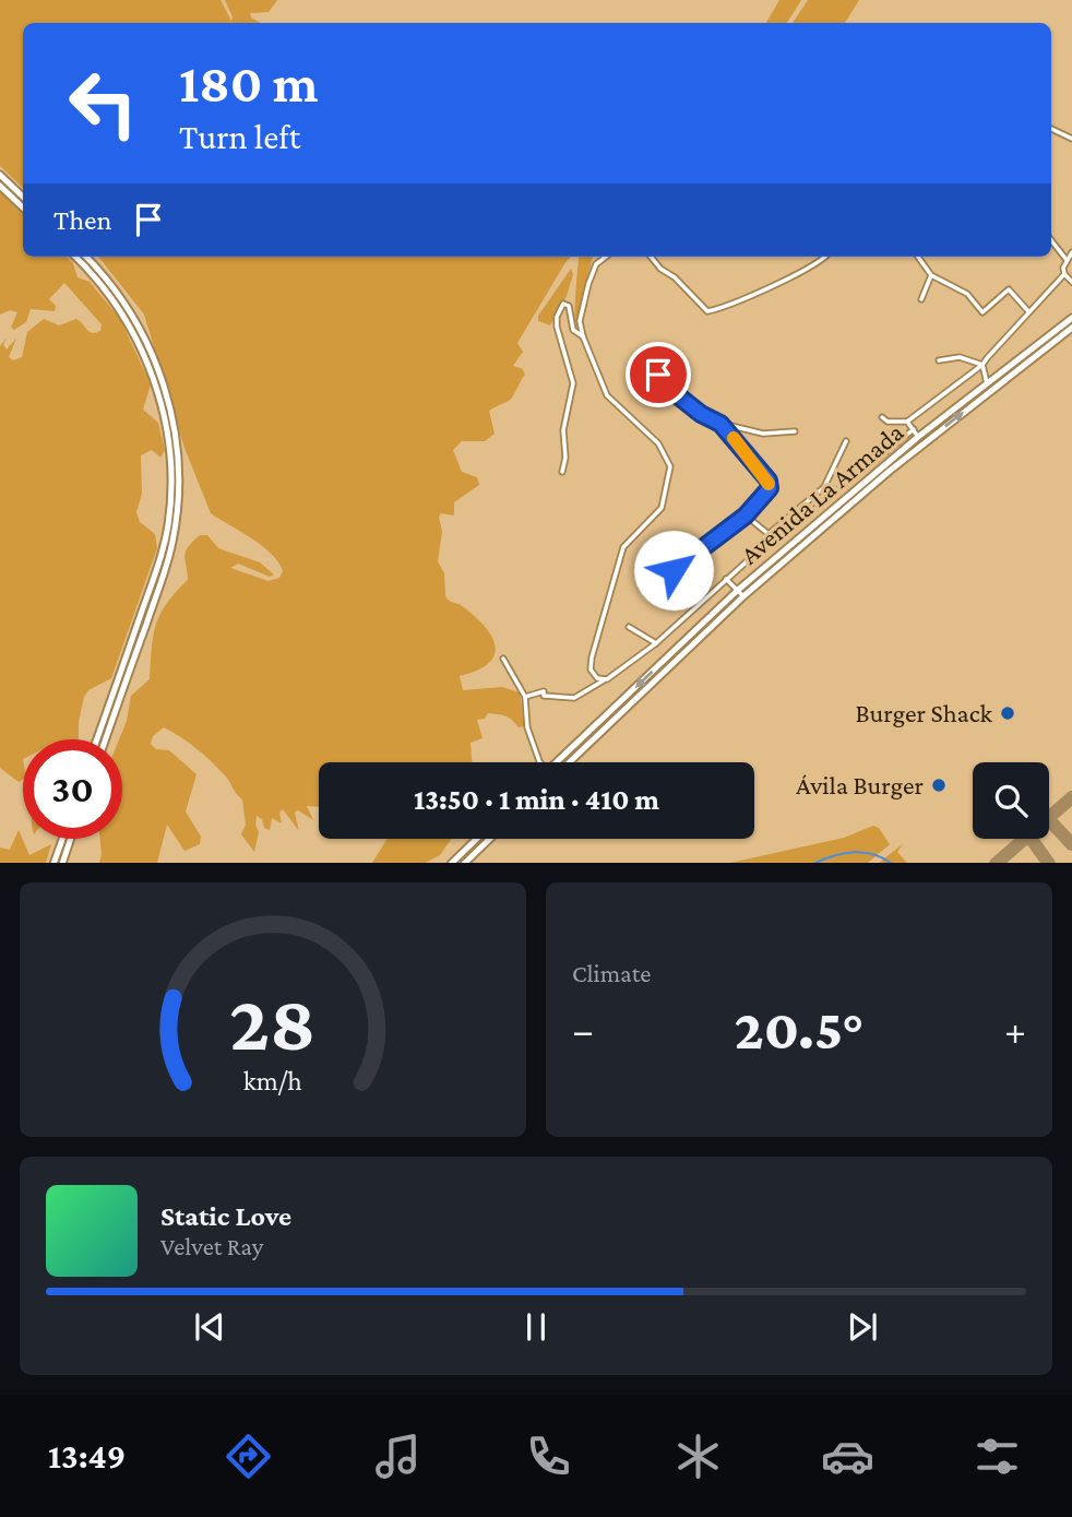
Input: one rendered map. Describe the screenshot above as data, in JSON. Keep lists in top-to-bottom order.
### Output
{
  "streets": {
    "main road": ["Avenida La Armada"]
  },
  "places": ["Burger Shack", "Ávila Burger"],
  "page": {
    "turn": ["180 m", "Turn left"],
    "then": "Then",
    "limit": "30",
    "trip": "13:50 · 1 min · 410 m",
    "tile": "Climate",
    "heat": ["−", "20.5°", "+"],
    "song": ["Static Love", "Velvet Ray"],
    "tabs": "13:49",
    "gauge": ["28", "km/h"]
  }
}
